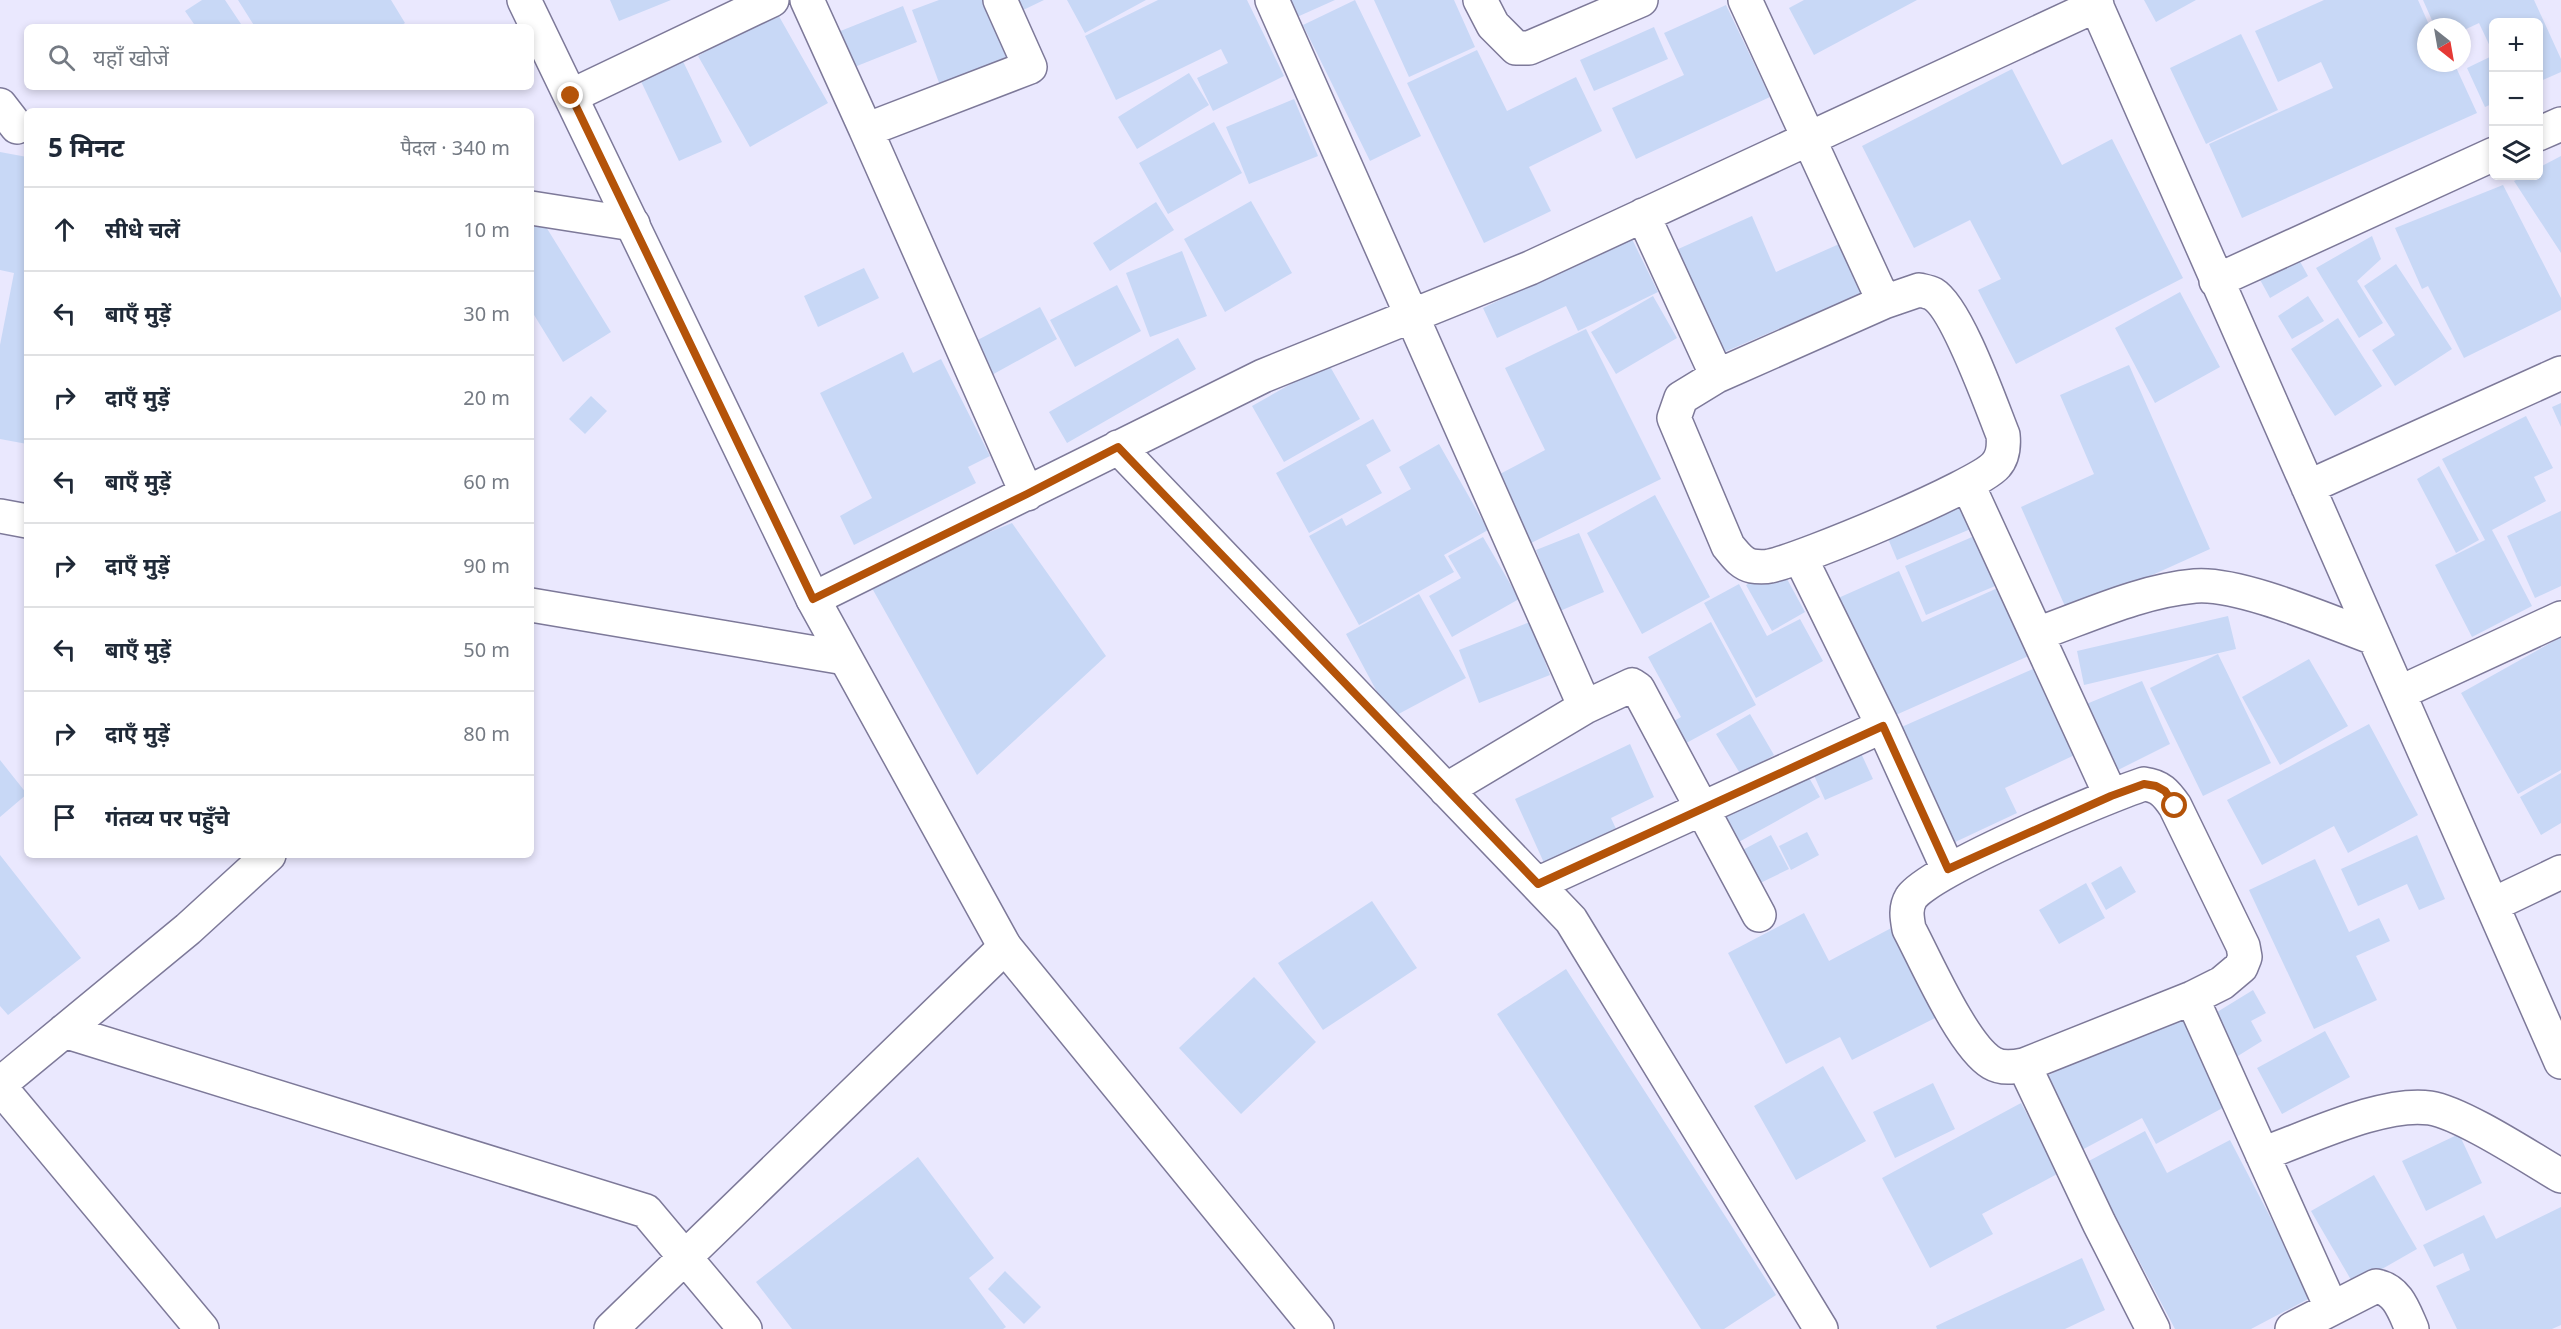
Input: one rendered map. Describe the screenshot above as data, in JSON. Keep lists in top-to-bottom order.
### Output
{
  "north": "bottom right",
  "page": {
    "map_buttons": ["+", "−"],
    "search": "यहाँ खोजें",
    "heading": ["5 मिनट", "पैदल · 340 m"],
    "list": [
      ["सीधे चलें", "10 m"],
      ["बाएँ मुड़ें", "30 m"],
      ["दाएँ मुड़ें", "20 m"],
      ["बाएँ मुड़ें", "60 m"],
      ["दाएँ मुड़ें", "90 m"],
      ["बाएँ मुड़ें", "50 m"],
      ["दाएँ मुड़ें", "80 m"],
      "गंतव्य पर पहुँचे"
    ]
  }
}
